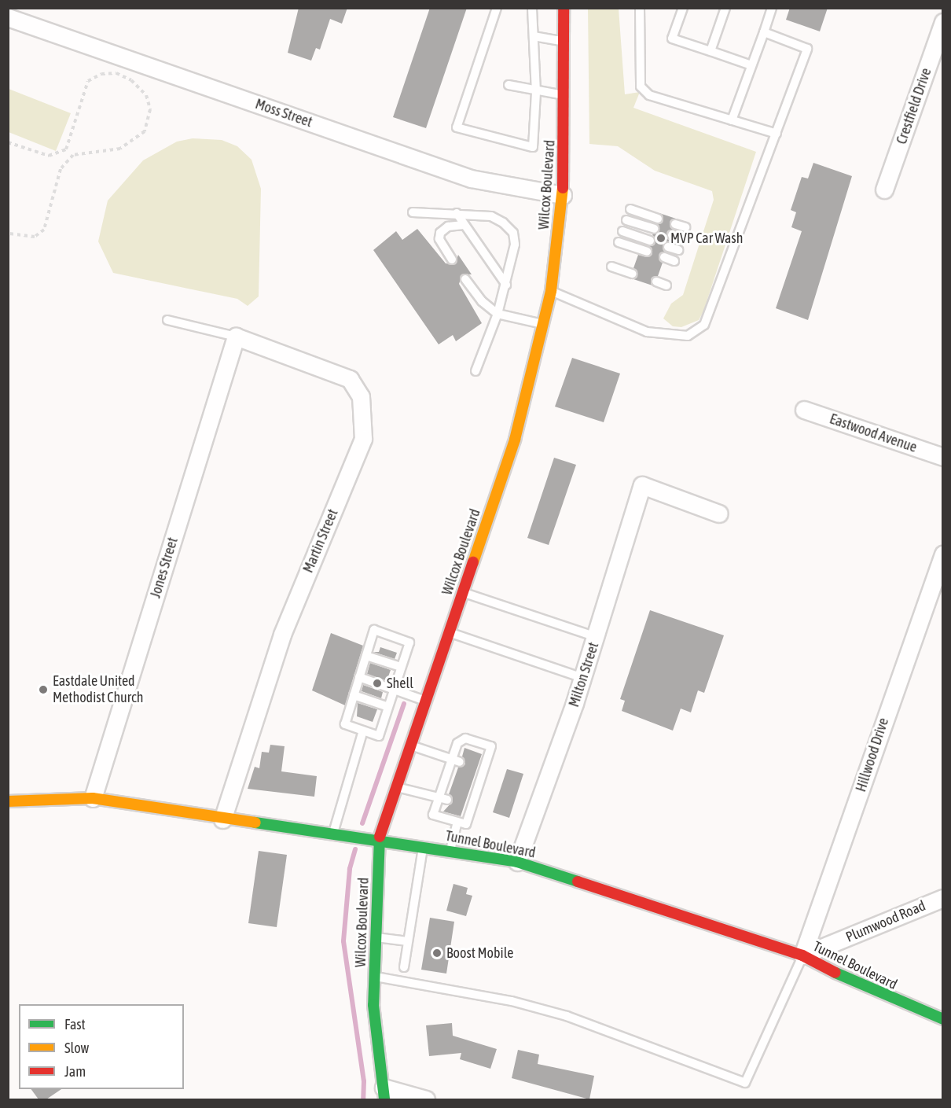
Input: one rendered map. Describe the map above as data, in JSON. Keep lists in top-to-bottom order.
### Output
{
  "streets": {
    "main road": ["Wilcox Boulevard", "Tunnel Boulevard"],
    "street": [
      "Crestfield Drive",
      "Moss Street",
      "Eastwood Avenue",
      "Martin Street",
      "Jones Street",
      "Milton Street",
      "Hillwood Drive",
      "Plumwood Road"
    ]
  },
  "crossings": [
    ["Moss Street", "Wilcox Boulevard"],
    ["Wilcox Boulevard", "Tunnel Boulevard"],
    ["Martin Street", "Jones Street"],
    ["Martin Street", "Tunnel Boulevard"],
    ["Jones Street", "Tunnel Boulevard"],
    ["Milton Street", "Tunnel Boulevard"],
    ["Hillwood Drive", "Tunnel Boulevard"],
    ["Hillwood Drive", "Plumwood Road"],
    ["Tunnel Boulevard", "Plumwood Road"]
  ],
  "places": [
    "MVP Car Wash",
    "Shell",
    "Eastdale United Methodist Church",
    "Boost Mobile"
  ],
  "legend": ["Fast", "Slow", "Jam"]
}
